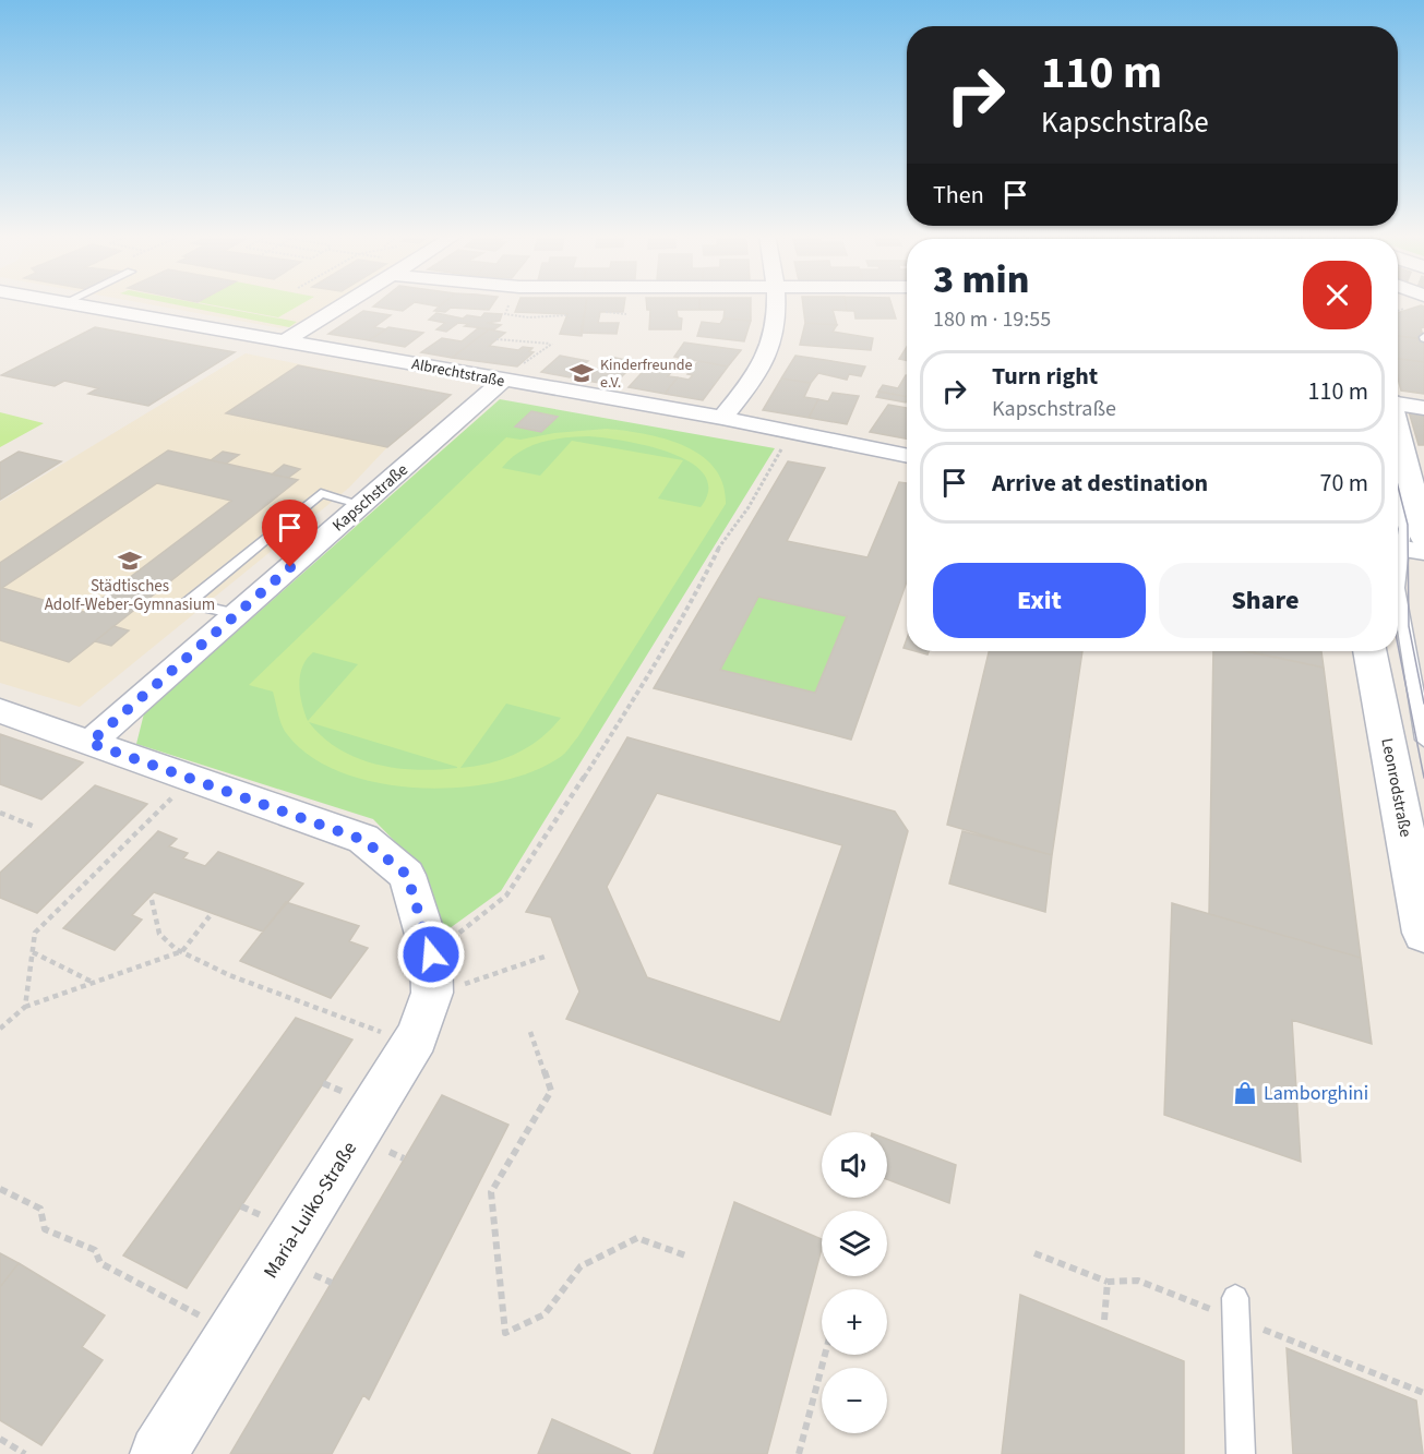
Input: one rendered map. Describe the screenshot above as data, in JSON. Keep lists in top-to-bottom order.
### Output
{
  "streets": {
    "main road": ["Leonrodstraße"],
    "street": ["Albrechtstraße", "Kapschstraße", "Maria-Luiko-Straße"]
  },
  "crossings": [
    ["Albrechtstraße", "Kapschstraße"],
    ["Kapschstraße", "Maria-Luiko-Straße"]
  ],
  "places": {
    "school or university": ["Kinderfreunde e.V.", "Städtisches Adolf-Weber-Gymnasium"],
    "shop": ["Lamborghini"]
  },
  "page": {
    "turn": ["110 m", "Kapschstraße"],
    "then": "Then",
    "heading": ["3 min", "180 m · 19:55"],
    "list": [
      {
        "name": "Turn right",
        "note": "Kapschstraße",
        "value": "110 m"
      },
      {
        "name": "Arrive at destination",
        "value": "70 m"
      }
    ],
    "buttons": ["Exit", "Share"],
    "map_buttons": ["+", "−"]
  }
}
